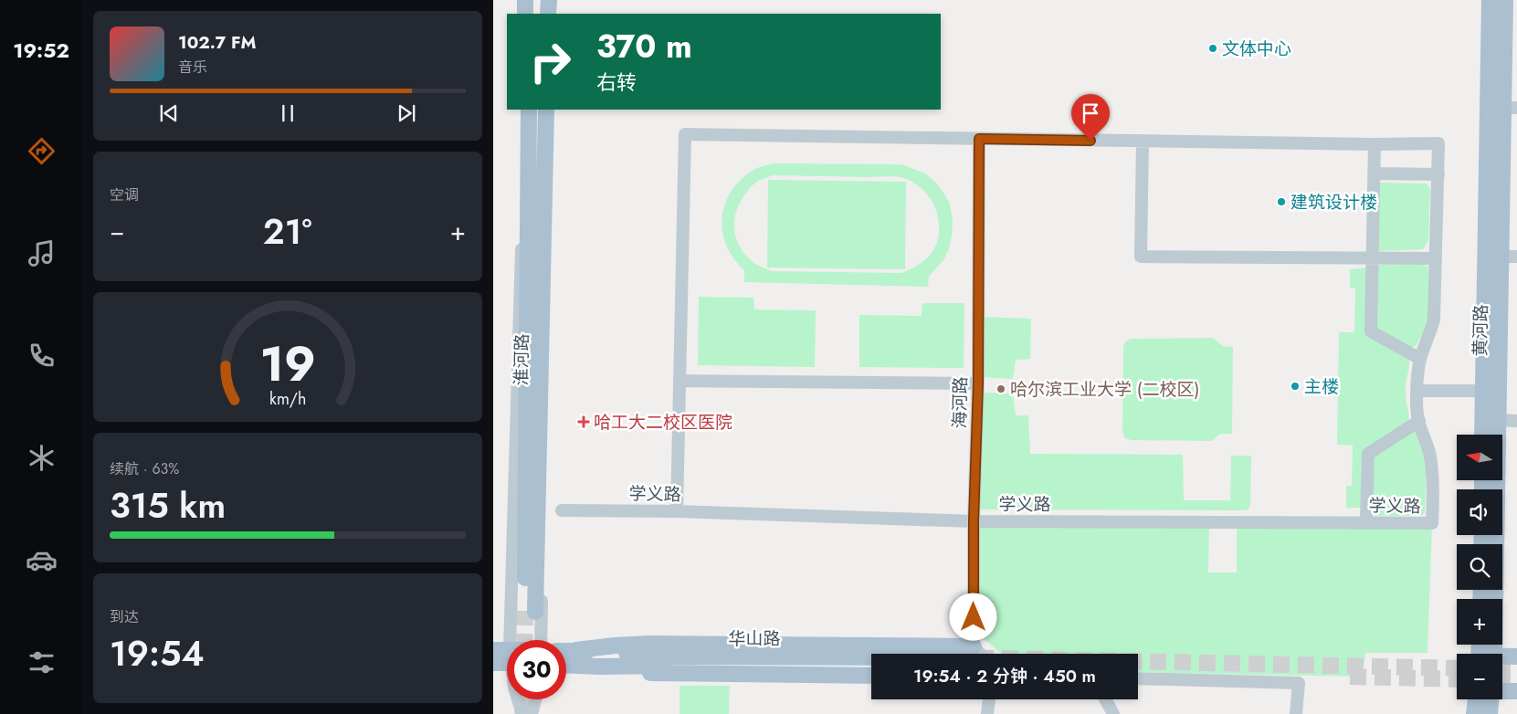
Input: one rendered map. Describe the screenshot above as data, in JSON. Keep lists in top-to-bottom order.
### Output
{
  "streets": {
    "main road": ["黄河路", "淮河路", "华山路"],
    "street": ["海河路", "学义路"]
  },
  "crossings": [
    ["海河路", "学义路"]
  ],
  "places": {
    "other": [
      "文体中心",
      "建筑设计楼",
      "主楼",
      "哈尔滨工业大学 (二校区)"
    ],
    "health": ["哈工大二校区医院"]
  },
  "north": "left",
  "page": {
    "tabs": "19:52",
    "turn": ["370 m", "右转"],
    "song": ["102.7 FM", "音乐"],
    "tile": [
      "空调",
      ["续航 · 63%", "315 km"],
      ["到达", "19:54"]
    ],
    "heat": ["−", "21°", "+"],
    "map_buttons": ["+", "−"],
    "limit": "30",
    "trip": "19:54 · 2 分钟 · 450 m",
    "gauge": ["19", "km/h"]
  }
}
